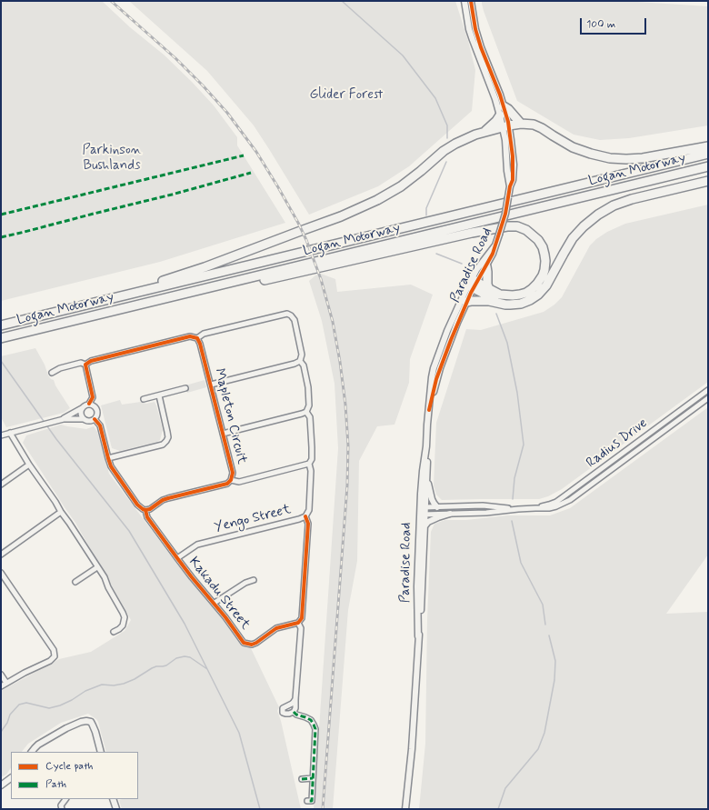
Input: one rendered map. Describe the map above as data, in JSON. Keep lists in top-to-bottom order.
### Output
{
  "streets": {
    "highway": ["Logan Motorway"],
    "street": [
      "Paradise Road",
      "Mapleton Circuit",
      "Radius Drive",
      "Yengo Street",
      "Kakadu Street"
    ]
  },
  "crossings": [
    ["Paradise Road", "Radius Drive"],
    ["Mapleton Circuit", "Kakadu Street"],
    ["Yengo Street", "Kakadu Street"]
  ],
  "parks": ["Glider Forest", "Parkinson Bushlands"],
  "legend": ["Cycle path", "Path"],
  "scale_bar": "100 m"
}
